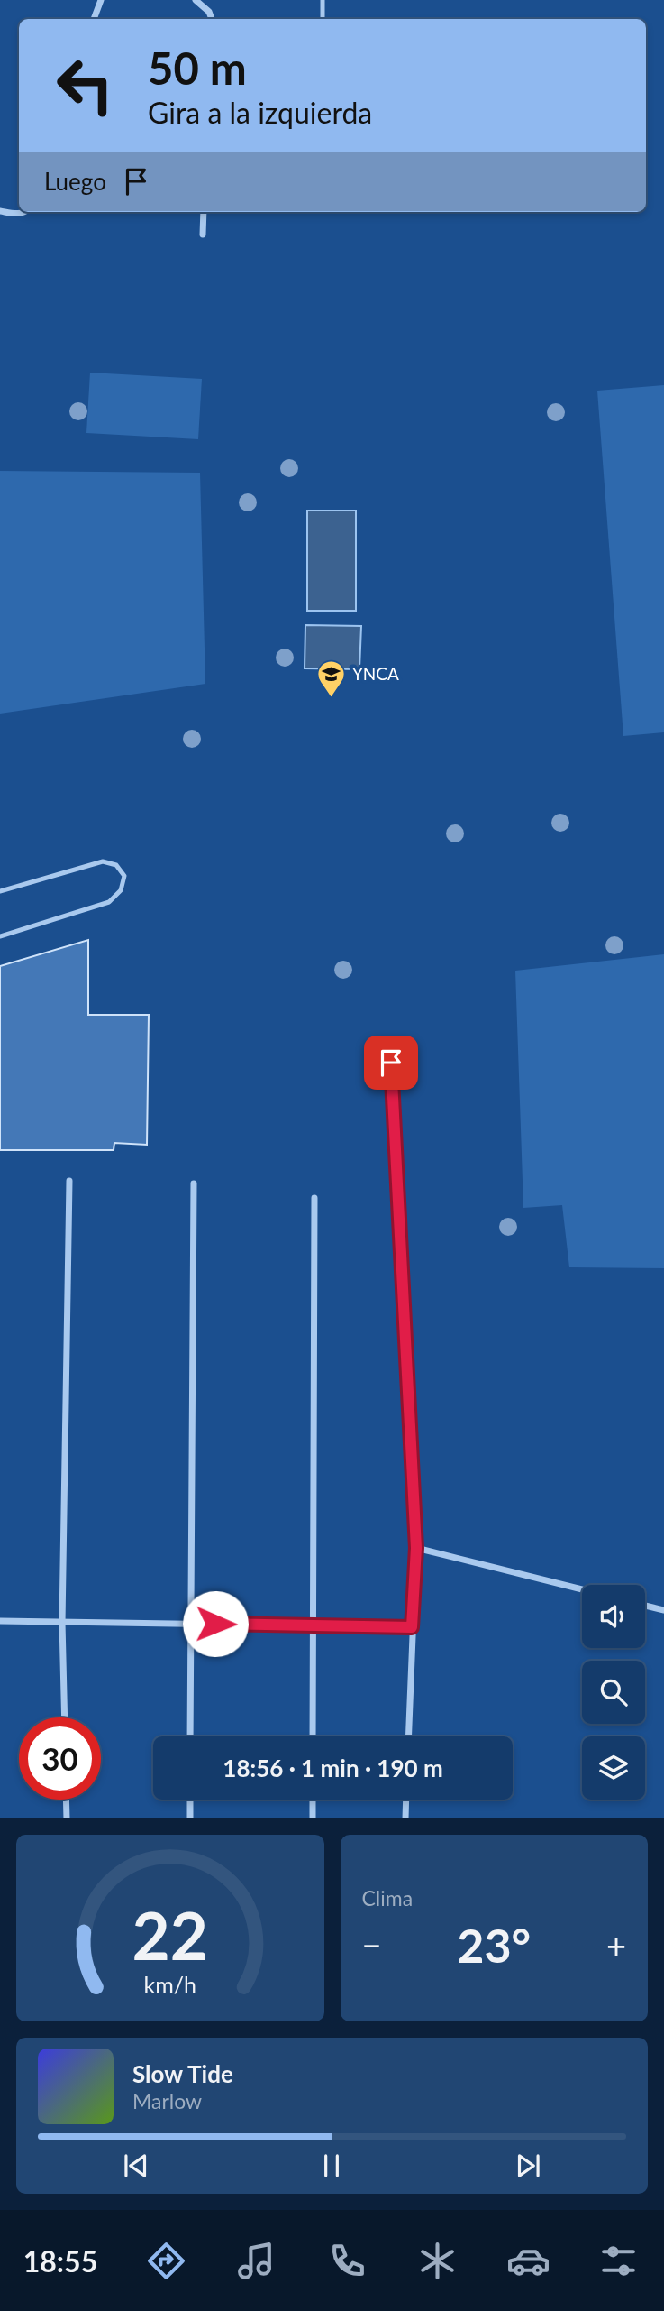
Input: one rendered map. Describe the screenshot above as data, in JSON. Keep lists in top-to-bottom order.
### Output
{
  "places": {
    "school or university": ["YNCA"]
  },
  "page": {
    "turn": ["50 m", "Gira a la izquierda"],
    "then": "Luego",
    "limit": "30",
    "trip": "18:56 · 1 min · 190 m",
    "tile": "Clima",
    "heat": ["−", "23°", "+"],
    "song": ["Slow Tide", "Marlow"],
    "tabs": "18:55",
    "gauge": ["22", "km/h"]
  }
}
